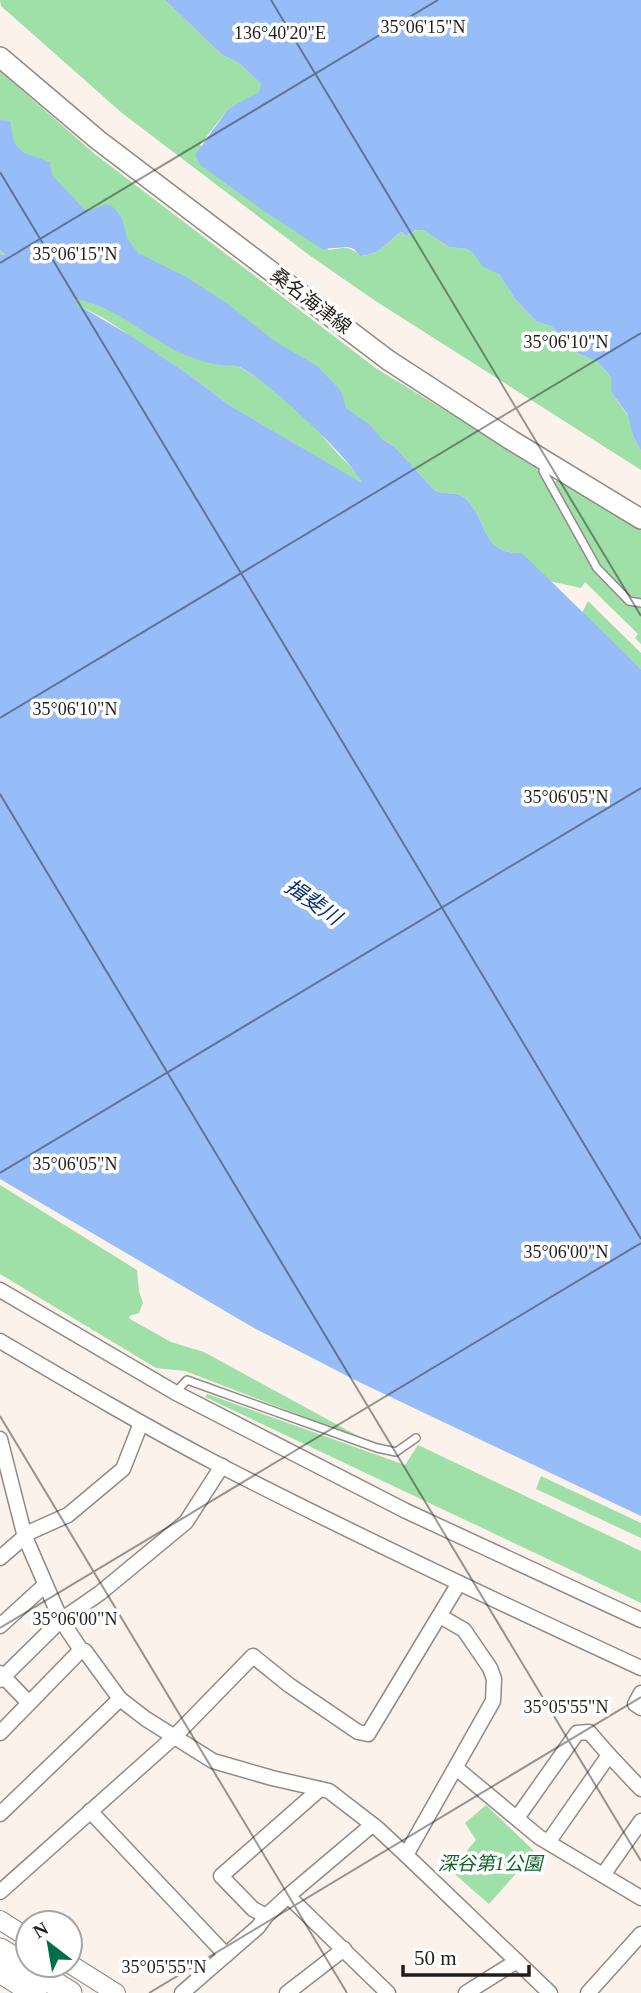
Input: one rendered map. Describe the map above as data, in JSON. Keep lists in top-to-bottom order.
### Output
{
  "streets": {
    "main road": ["桑名海津線"]
  },
  "water": ["揖斐川"],
  "parks": ["深谷第1公園"],
  "scale_bar": "50 m",
  "north": "top left",
  "coordinates": [
    "35°06'15\"N",
    "136°40'20\"E",
    "35°06'10\"N",
    "35°06'05\"N",
    "35°06'00\"N",
    "35°05'55\"N"
  ]
}
